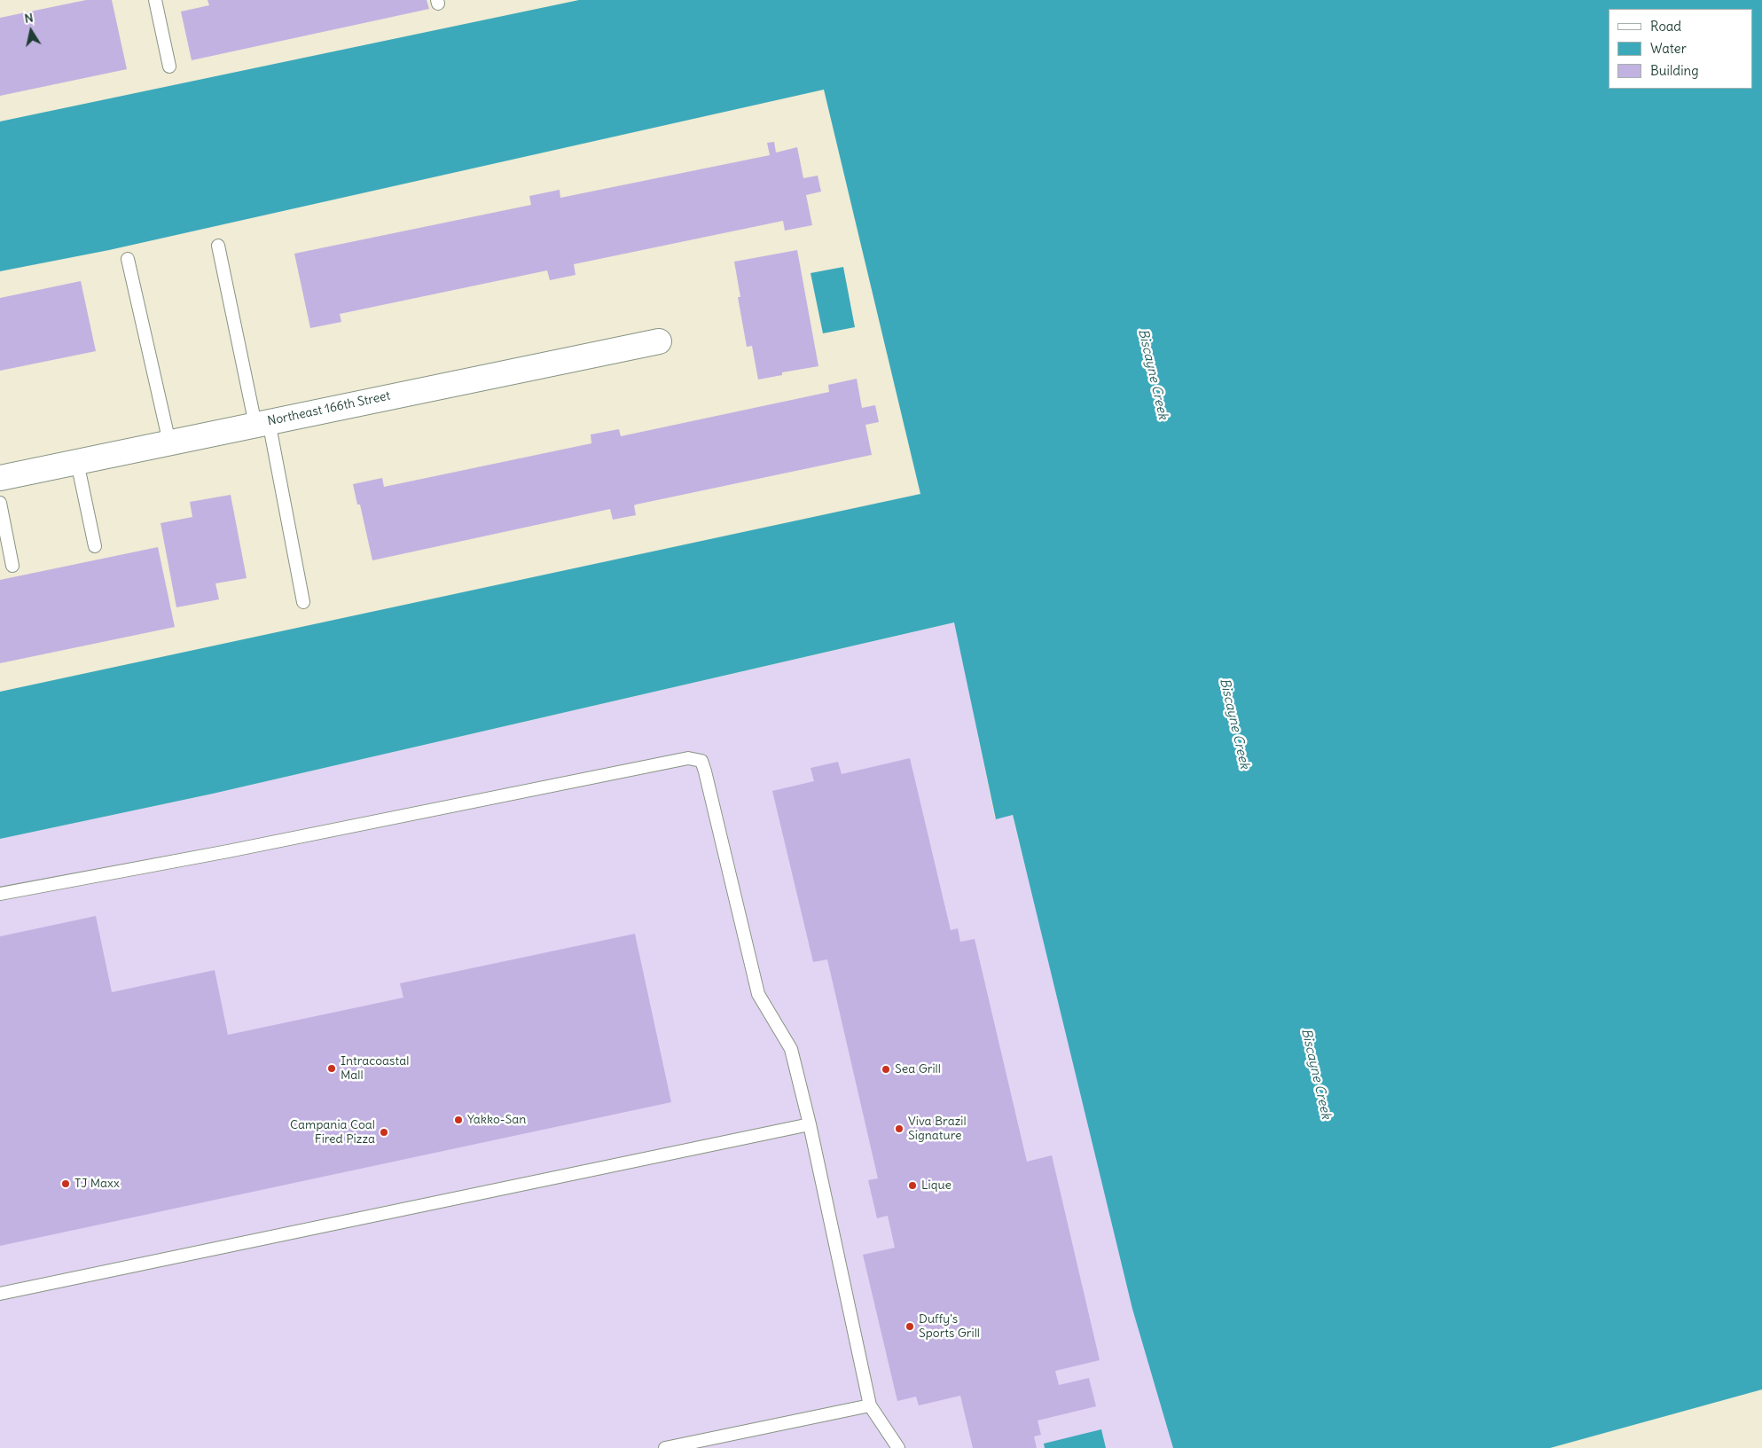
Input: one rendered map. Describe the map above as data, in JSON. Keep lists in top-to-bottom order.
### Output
{
  "streets": {
    "street": ["Northeast 166th Street"]
  },
  "water": ["Biscayne Creek"],
  "places": [
    "Intracoastal Mall",
    "Sea Grill",
    "Yakko-San",
    "Viva Brazil Signature",
    "Campania Coal Fired Pizza",
    "TJ Maxx",
    "Lique",
    "Duffy's Sports Grill"
  ],
  "legend": ["Road", "Water", "Building"],
  "north": "top"
}
